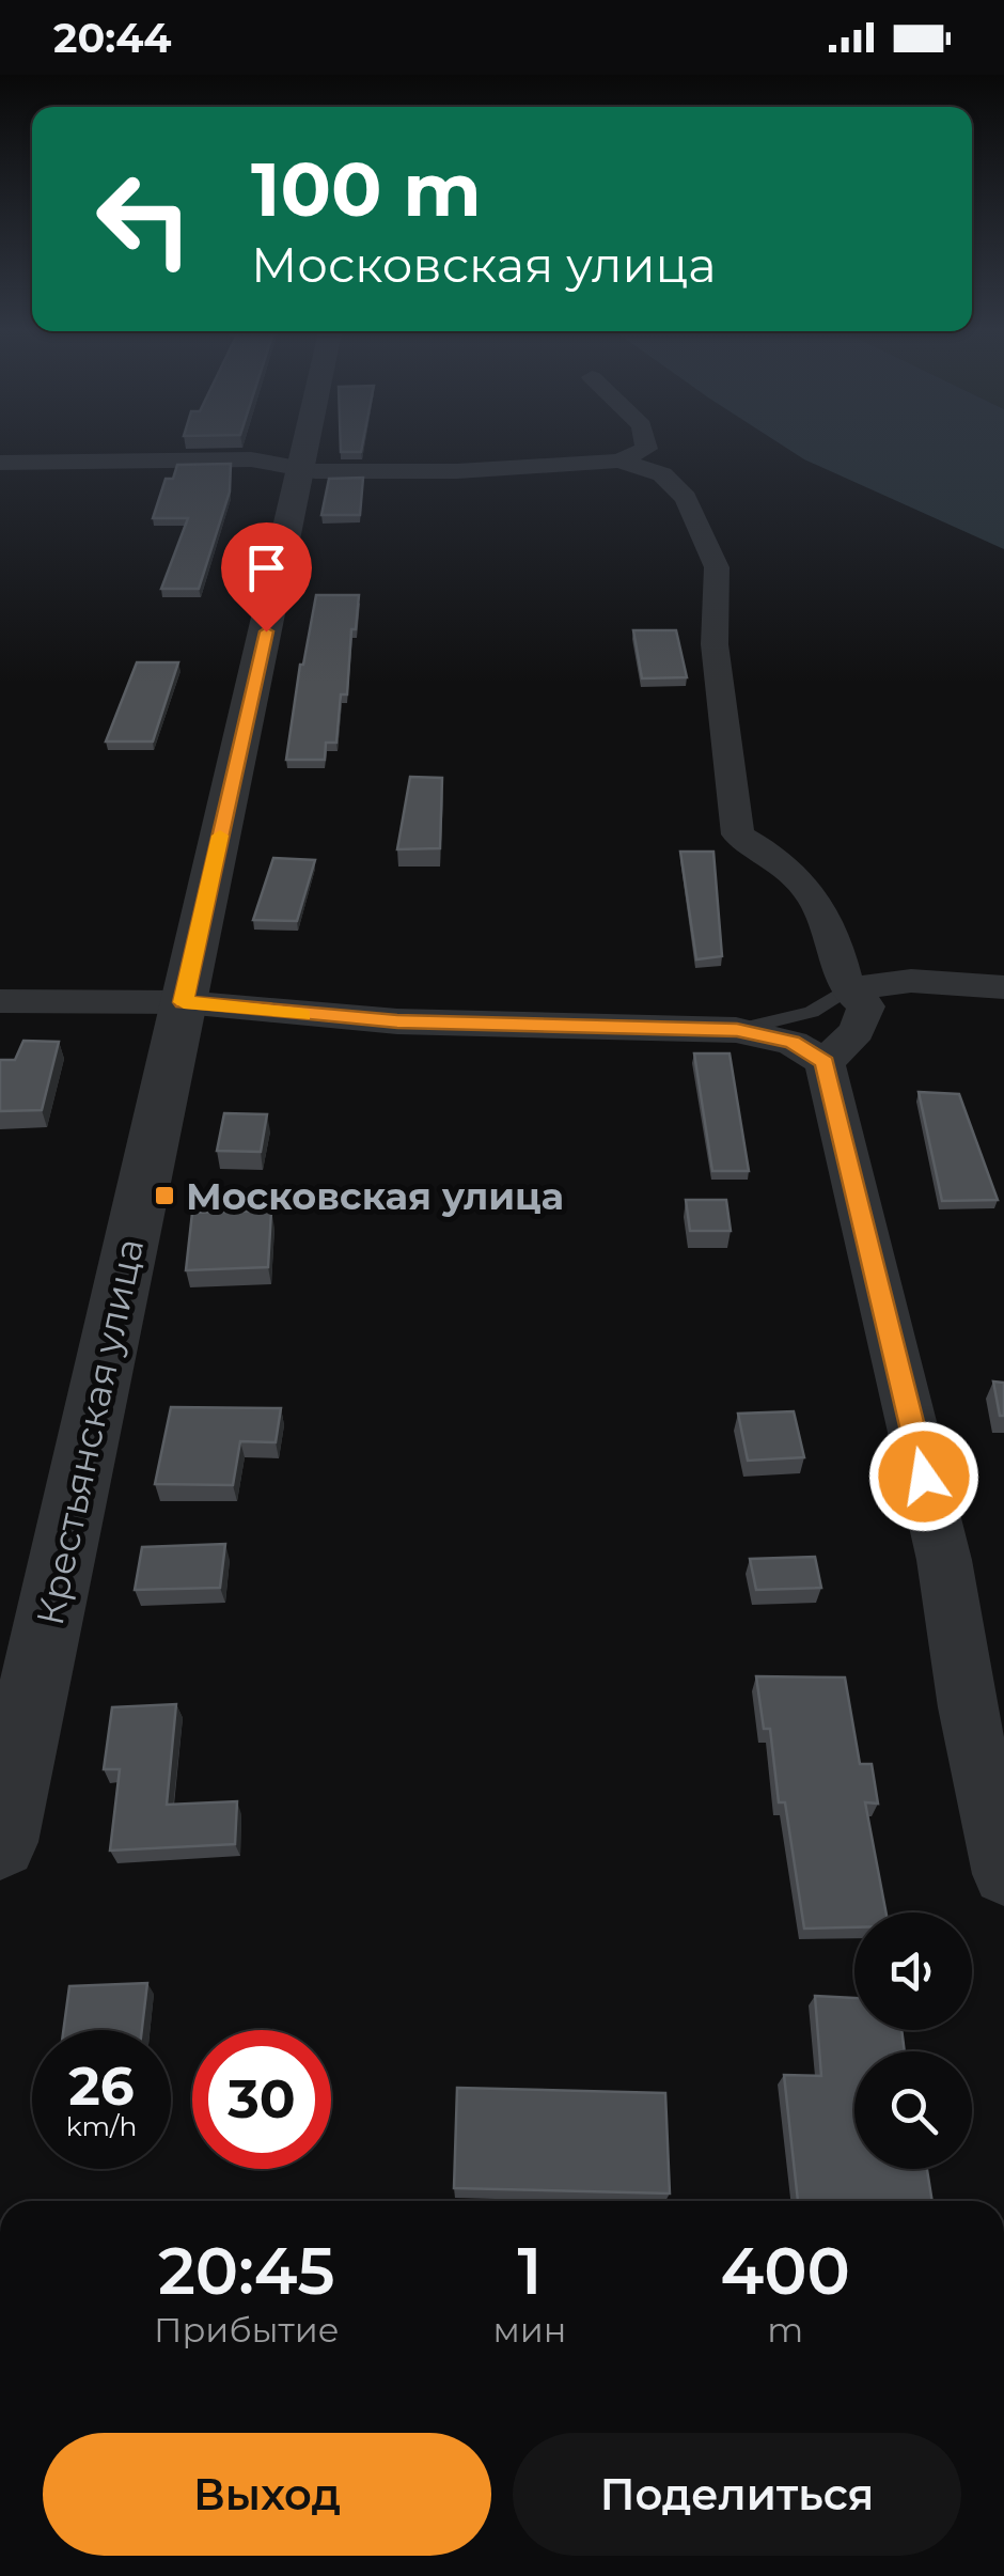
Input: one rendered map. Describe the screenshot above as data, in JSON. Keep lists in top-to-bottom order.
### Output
{
  "streets": {
    "street": ["Крестьянская улица"]
  },
  "places": {
    "transit": ["Московская улица"]
  },
  "page": {
    "status": "20:44",
    "turn": ["100 m", "Московская улица"],
    "speed": "26 km/h",
    "limit": "30",
    "eta": [
      "20:45",
      "Прибытие",
      "1",
      "мин",
      "400",
      "m"
    ],
    "buttons": ["Выход", "Поделиться"]
  }
}
